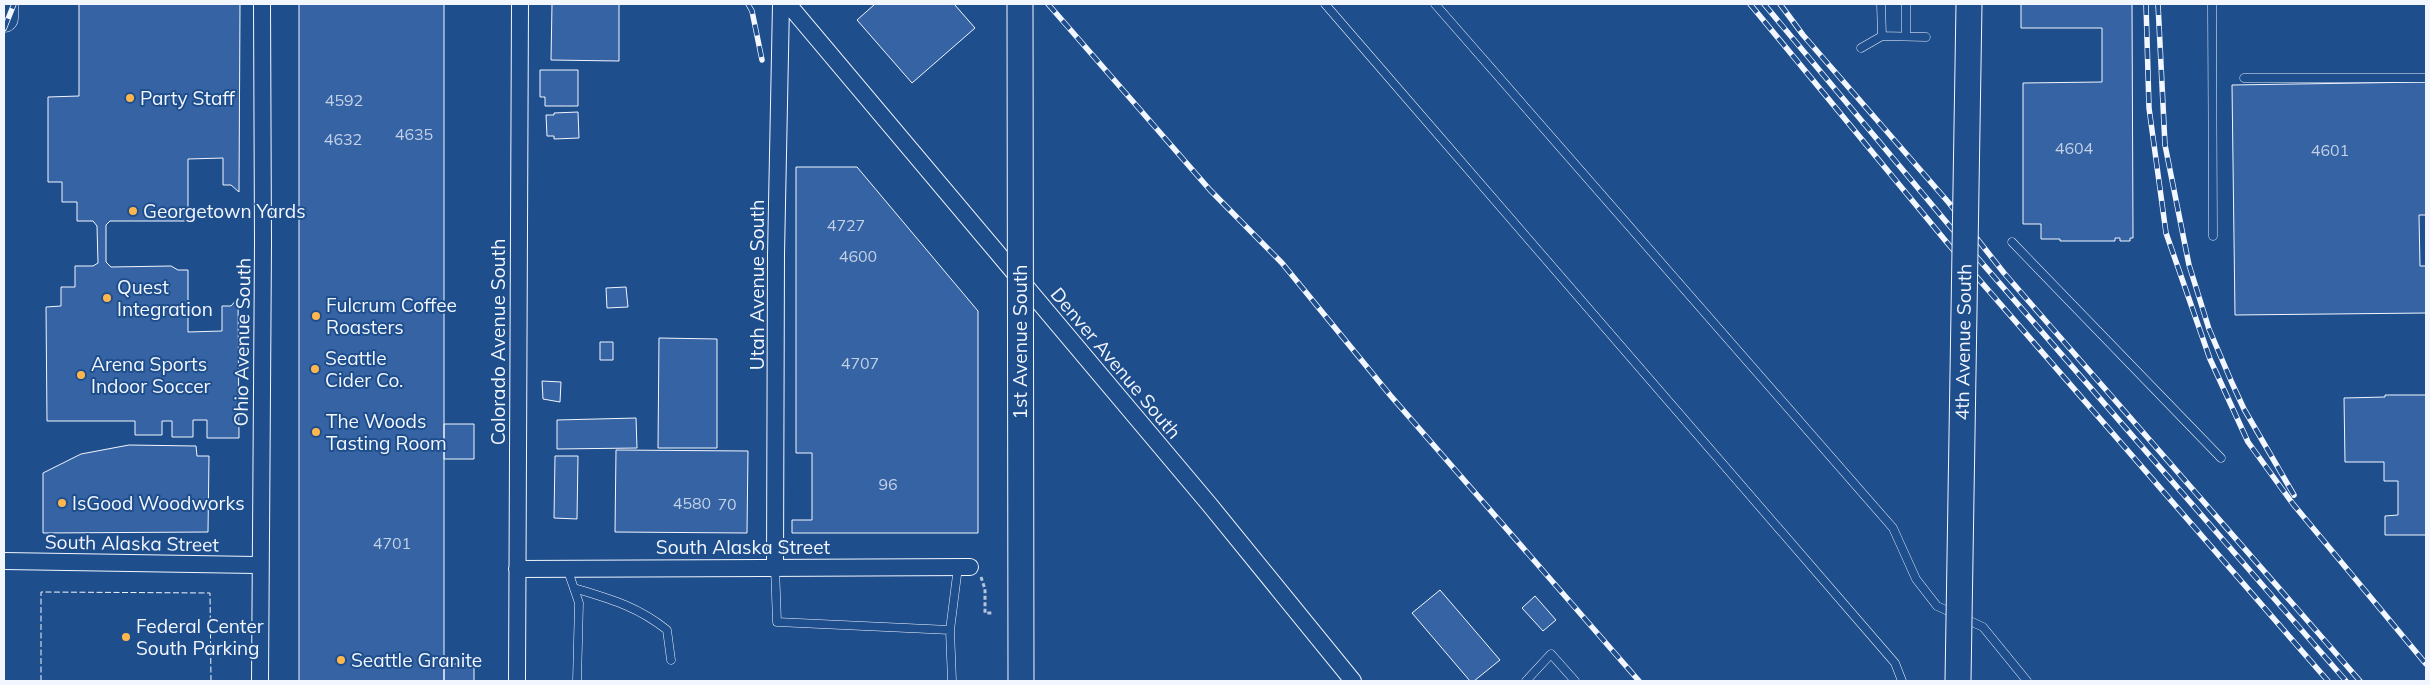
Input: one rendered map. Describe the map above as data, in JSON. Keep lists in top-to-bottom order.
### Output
{
  "streets": {
    "main road": ["1st Avenue South", "4th Avenue South"],
    "street": [
      "Utah Avenue South",
      "Ohio Avenue South",
      "Colorado Avenue South",
      "Denver Avenue South",
      "South Alaska Street"
    ]
  },
  "crossings": [
    ["Utah Avenue South", "South Alaska Street"],
    ["Ohio Avenue South", "South Alaska Street"],
    ["Colorado Avenue South", "South Alaska Street"]
  ],
  "places": [
    "Party Staff",
    "Georgetown Yards",
    "Quest Integration",
    "Fulcrum Coffee Roasters",
    "Seattle Cider Co.",
    "Arena Sports Indoor Soccer",
    "The Woods Tasting Room",
    "IsGood Woodworks",
    "Federal Center South Parking",
    "Seattle Granite"
  ],
  "house_numbers": [
    "4592",
    "4635",
    "4632",
    "4604",
    "4601",
    "4727",
    "4600",
    "4707",
    "96",
    "4580",
    "70",
    "4701"
  ]
}
